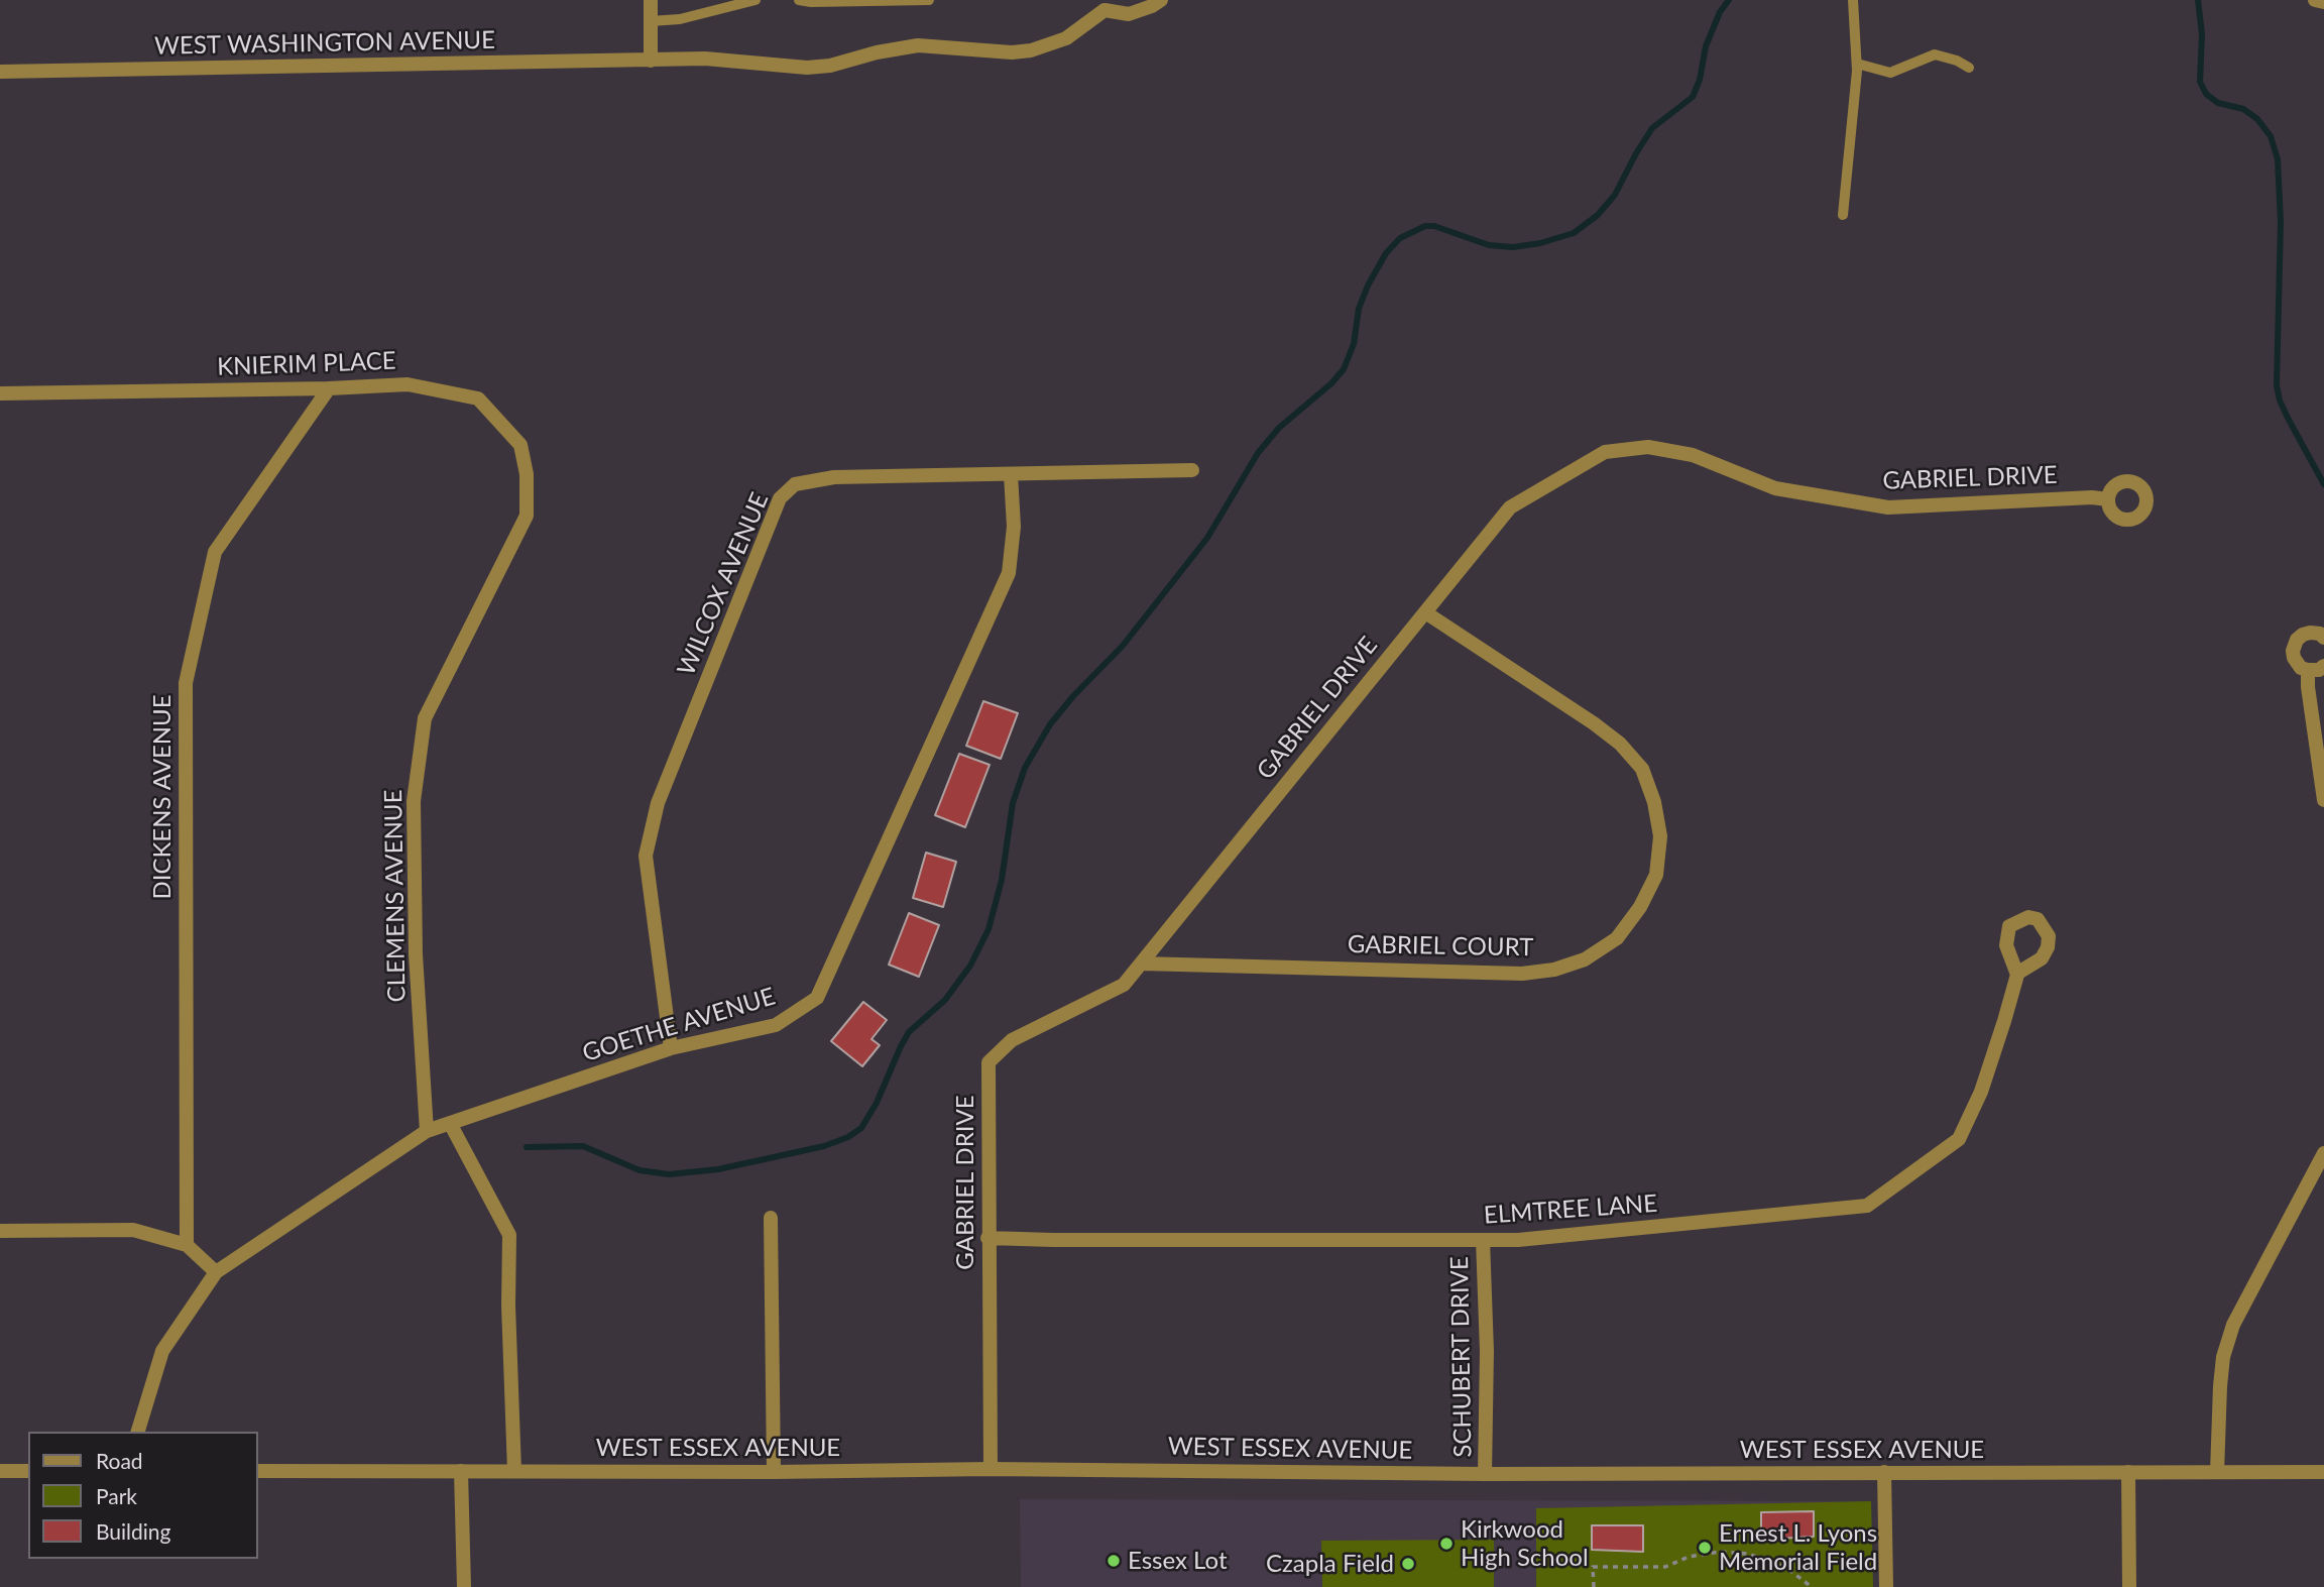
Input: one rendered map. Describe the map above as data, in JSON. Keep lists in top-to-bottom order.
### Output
{
  "streets": {
    "street": [
      "WEST WASHINGTON AVENUE",
      "KNIERIM PLACE",
      "GABRIEL DRIVE",
      "WILCOX AVENUE",
      "DICKENS AVENUE",
      "CLEMENS AVENUE",
      "GABRIEL COURT",
      "GOETHE AVENUE",
      "ELMTREE LANE",
      "SCHUBERT DRIVE",
      "WEST ESSEX AVENUE"
    ]
  },
  "crossings": [
    ["KNIERIM PLACE", "DICKENS AVENUE"],
    ["KNIERIM PLACE", "CLEMENS AVENUE"],
    ["GABRIEL DRIVE", "GABRIEL COURT"],
    ["GABRIEL DRIVE", "ELMTREE LANE"],
    ["GABRIEL DRIVE", "WEST ESSEX AVENUE"],
    ["WILCOX AVENUE", "GOETHE AVENUE"],
    ["CLEMENS AVENUE", "GOETHE AVENUE"],
    ["ELMTREE LANE", "SCHUBERT DRIVE"],
    ["SCHUBERT DRIVE", "WEST ESSEX AVENUE"]
  ],
  "places": [
    "Kirkwood High School",
    "Ernest L. Lyons Memorial Field",
    "Essex Lot",
    "Czapla Field"
  ],
  "legend": ["Road", "Park", "Building"]
}
